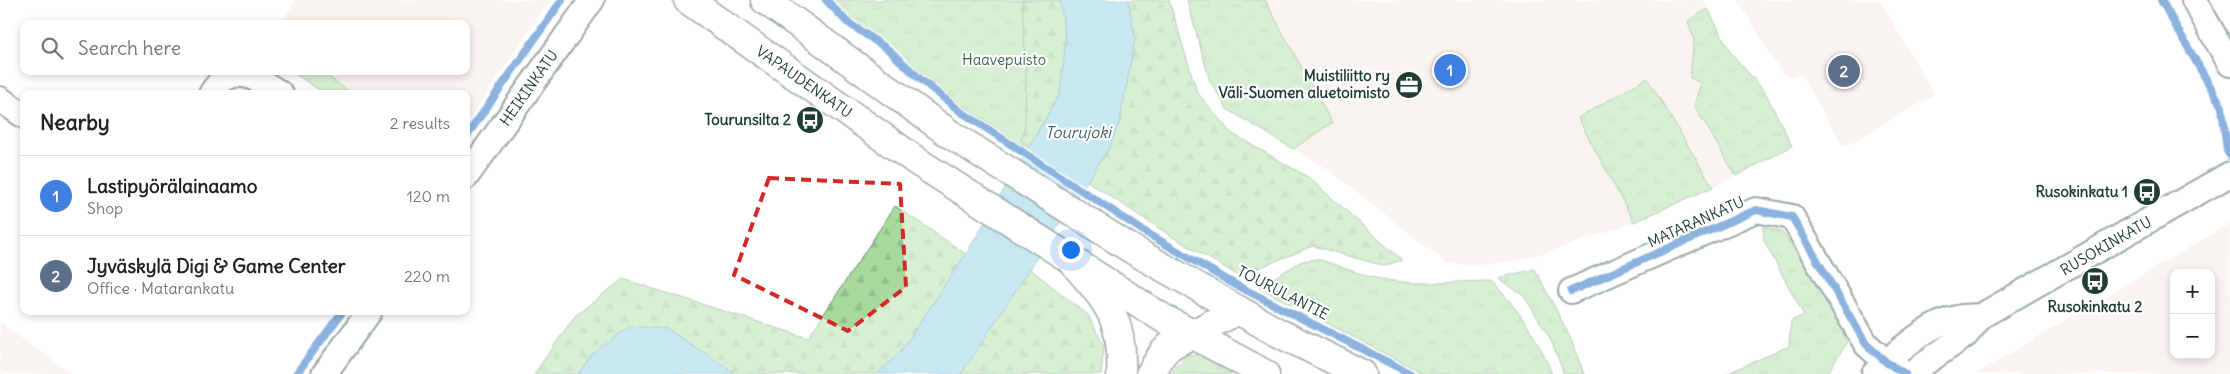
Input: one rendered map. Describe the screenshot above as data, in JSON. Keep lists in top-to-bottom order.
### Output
{
  "streets": {
    "main road": ["VAPAUDENKATU"],
    "street": ["HEIKINKATU", "MATARANKATU", "RUSOKINKATU"],
    "cycle path": ["TOURULANTIE"]
  },
  "crossings": [
    ["MATARANKATU", "RUSOKINKATU"]
  ],
  "water": ["Tourujoki"],
  "parks": ["Haavepuisto"],
  "places": {
    "office": ["Muistiliitto ry Väli-Suomen aluetoimisto"],
    "bus stop": ["Tourunsilta 2", "Rusokinkatu 1", "Rusokinkatu 2"]
  },
  "page": {
    "search": "Search here",
    "pins": ["1", "2"],
    "heading": ["Nearby", "2 results"],
    "list": [
      {
        "mark": "1",
        "name": "Lastipyörälainaamo",
        "note": "Shop",
        "value": "120 m"
      },
      {
        "mark": "2",
        "name": "Jyväskylä Digi & Game Center",
        "note": "Office · Matarankatu",
        "value": "220 m"
      }
    ],
    "map_buttons": ["+", "−"]
  }
}
